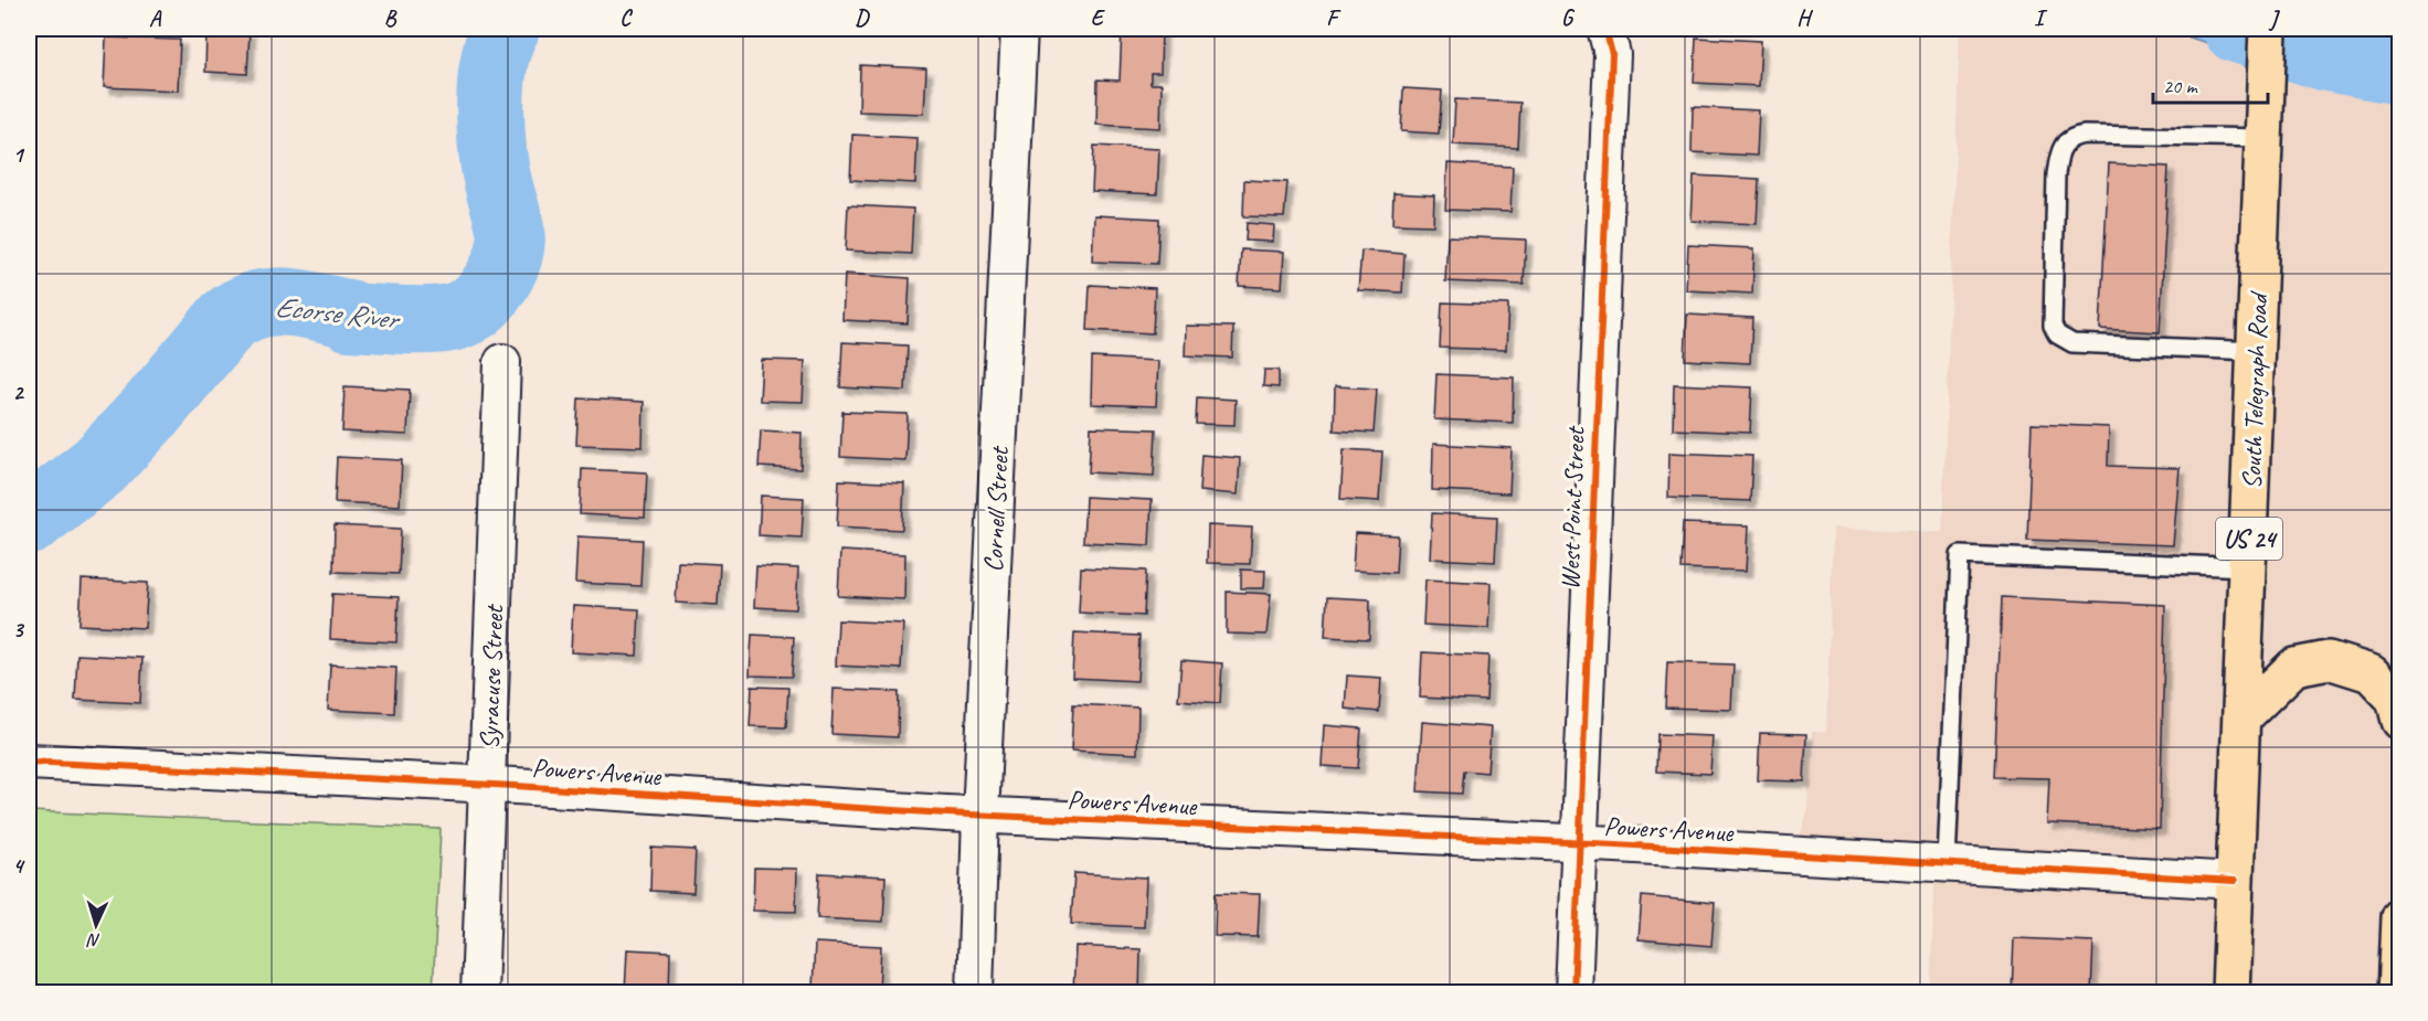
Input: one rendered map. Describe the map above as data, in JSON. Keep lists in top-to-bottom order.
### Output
{
  "streets": {
    "main road": ["South Telegraph Road", "US 24"],
    "street": [
      "West Point Street",
      "Cornell Street",
      "Syracuse Street",
      "Powers Avenue"
    ]
  },
  "crossings": [
    ["South Telegraph Road", "Powers Avenue"],
    ["West Point Street", "Powers Avenue"],
    ["Cornell Street", "Powers Avenue"],
    ["Syracuse Street", "Powers Avenue"]
  ],
  "water": ["Ecorse River"],
  "scale_bar": "20 m",
  "north": "bottom",
  "grid": {
    "columns": [
      "A",
      "B",
      "C",
      "D",
      "E",
      "F",
      "G",
      "H",
      "I",
      "J"
    ],
    "rows": [
      "1",
      "2",
      "3",
      "4"
    ]
  }
}
